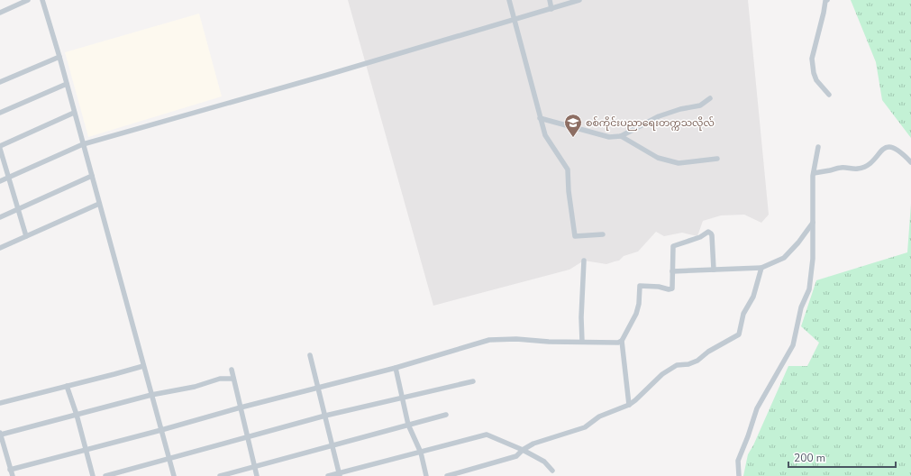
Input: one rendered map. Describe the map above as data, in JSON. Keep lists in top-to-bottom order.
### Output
{
  "places": {
    "school or university": ["စစ်ကိုင်းပညာရေးတက္ကသလိုလ်"]
  },
  "scale_bar": "200 m"
}
